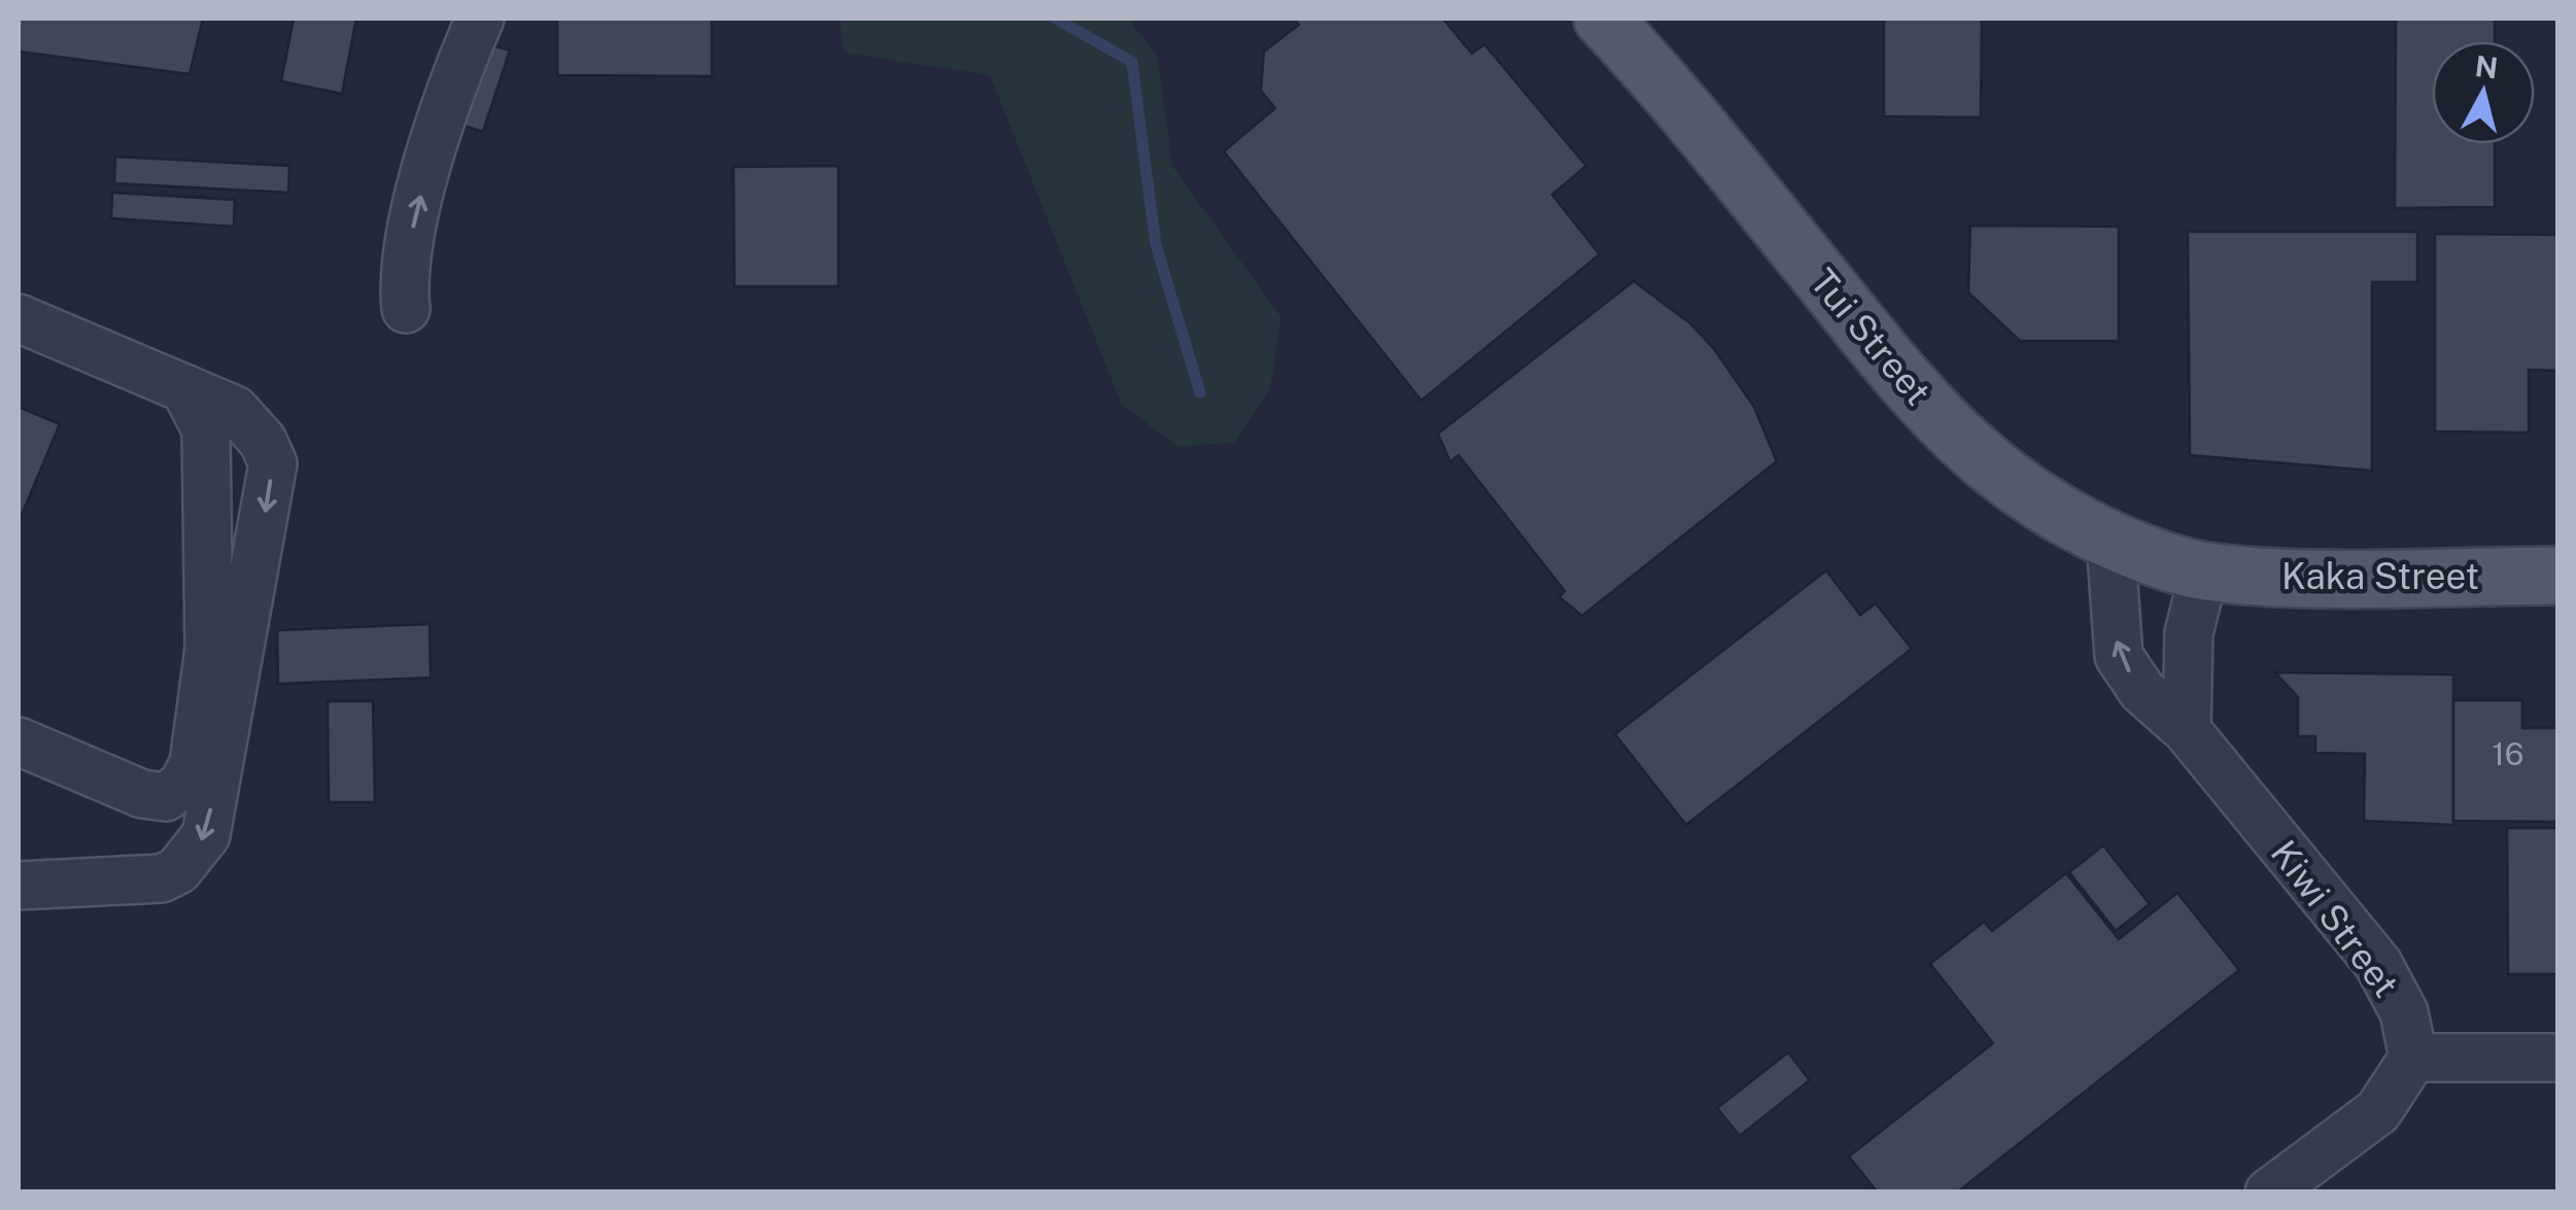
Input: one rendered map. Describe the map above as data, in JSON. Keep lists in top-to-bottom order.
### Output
{
  "streets": {
    "main road": ["Tui Street", "Kaka Street"],
    "street": ["Kiwi Street"]
  },
  "crossings": [
    ["Tui Street", "Kaka Street"],
    ["Tui Street", "Kiwi Street"]
  ],
  "house_numbers": ["16"],
  "north": "top"
}
